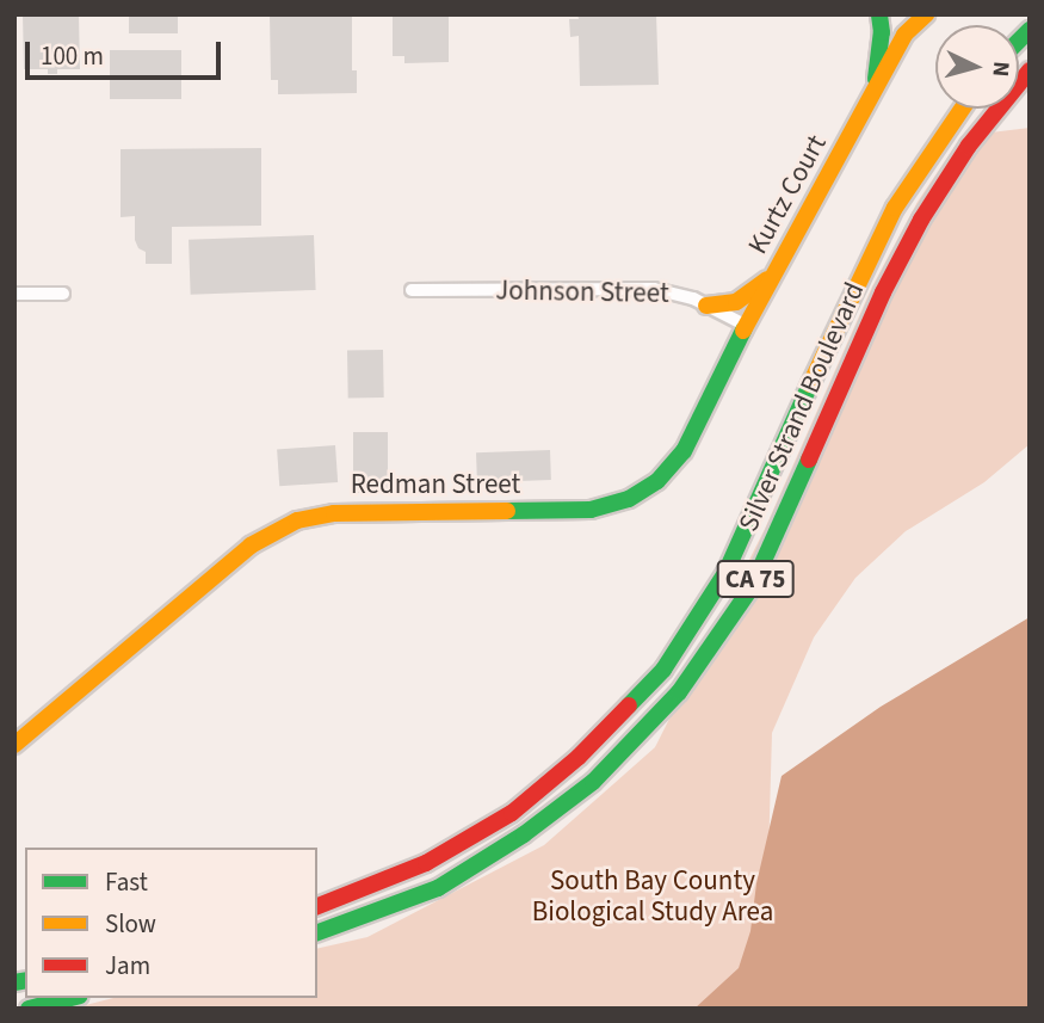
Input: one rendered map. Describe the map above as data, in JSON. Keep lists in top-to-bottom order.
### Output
{
  "streets": {
    "main road": [
      "Kurtz Court",
      "Silver Strand Boulevard",
      "Redman Street",
      "CA 75"
    ],
    "street": ["Johnson Street"]
  },
  "crossings": [
    ["Kurtz Court", "Johnson Street"],
    ["Kurtz Court", "Redman Street"],
    ["Johnson Street", "Redman Street"]
  ],
  "parks": ["South Bay County Biological Study Area"],
  "legend": ["Fast", "Slow", "Jam"],
  "scale_bar": "100 m",
  "north": "right"
}
